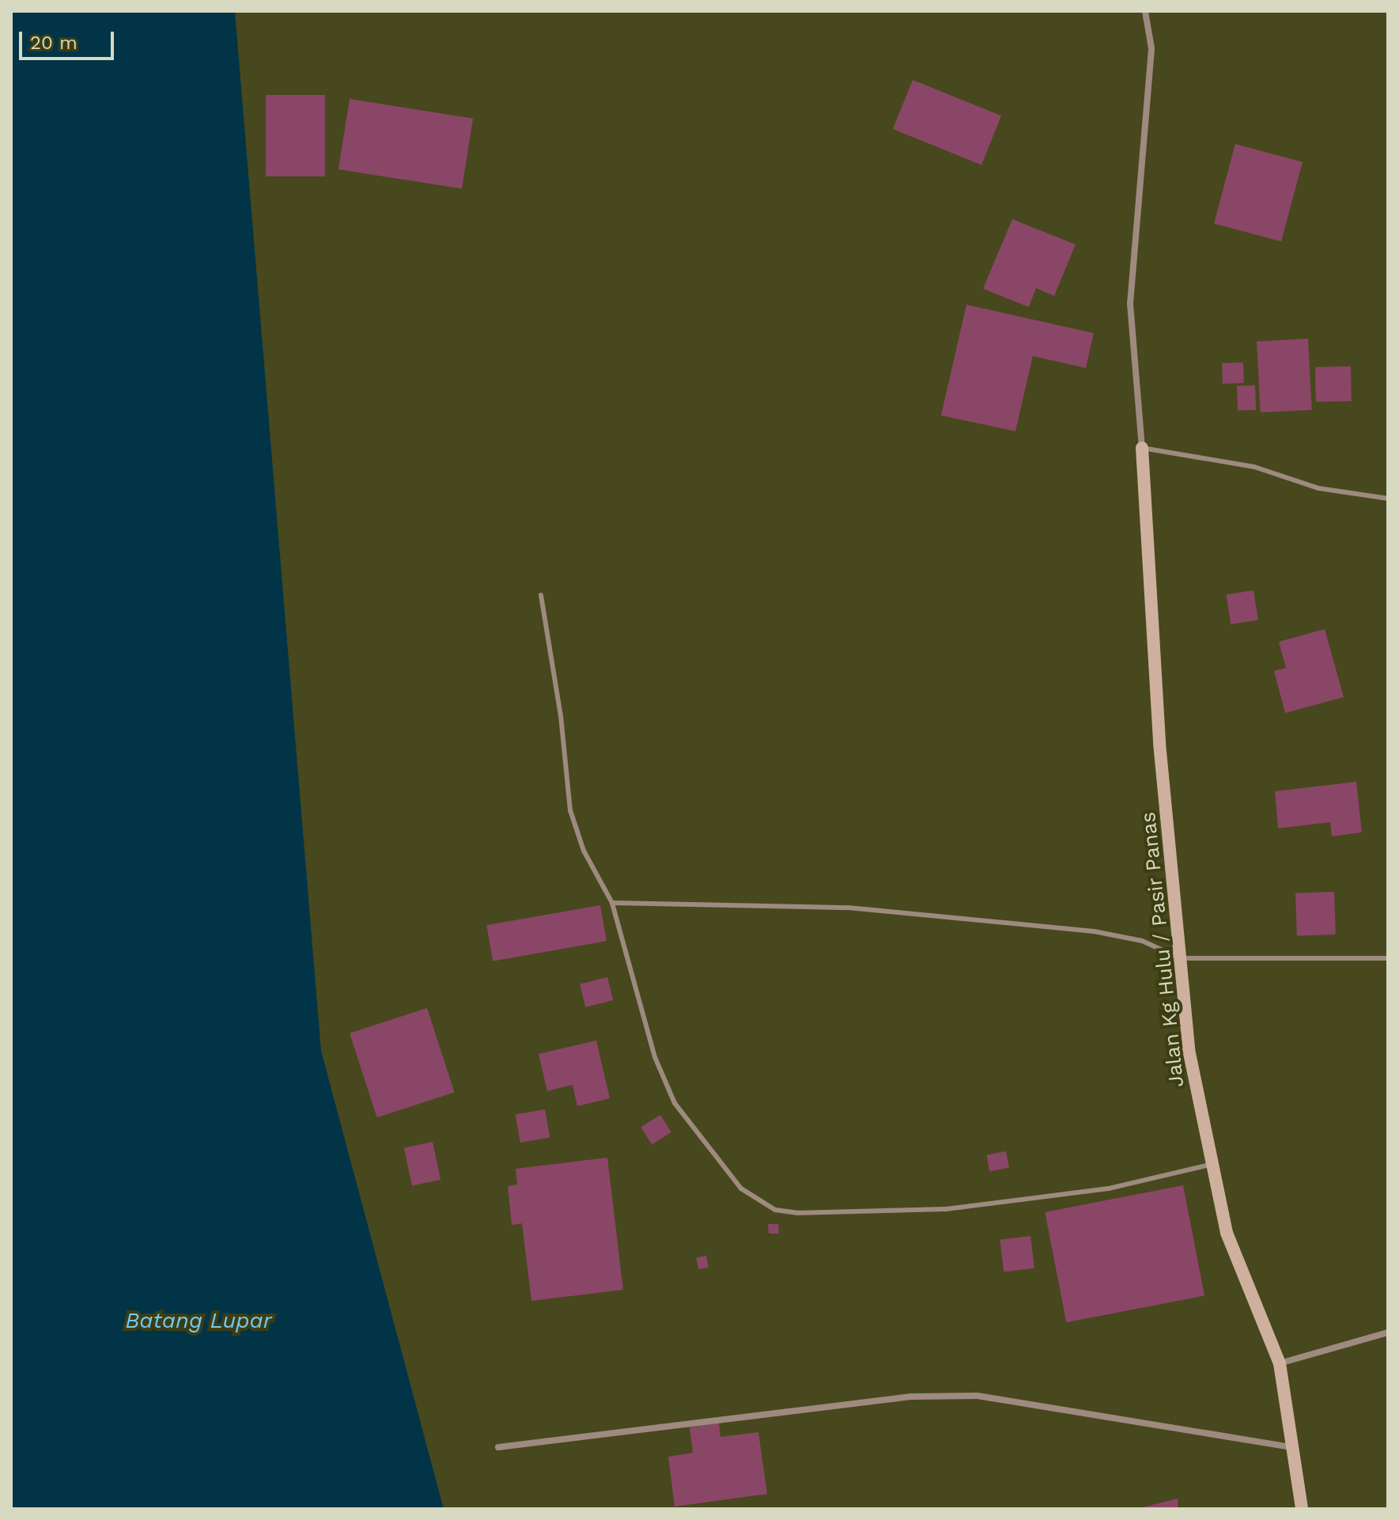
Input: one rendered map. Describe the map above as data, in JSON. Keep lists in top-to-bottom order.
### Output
{
  "streets": {
    "main road": ["Jalan Kg Hulu / Pasir Panas"]
  },
  "water": ["Batang Lupar"],
  "scale_bar": "20 m"
}
